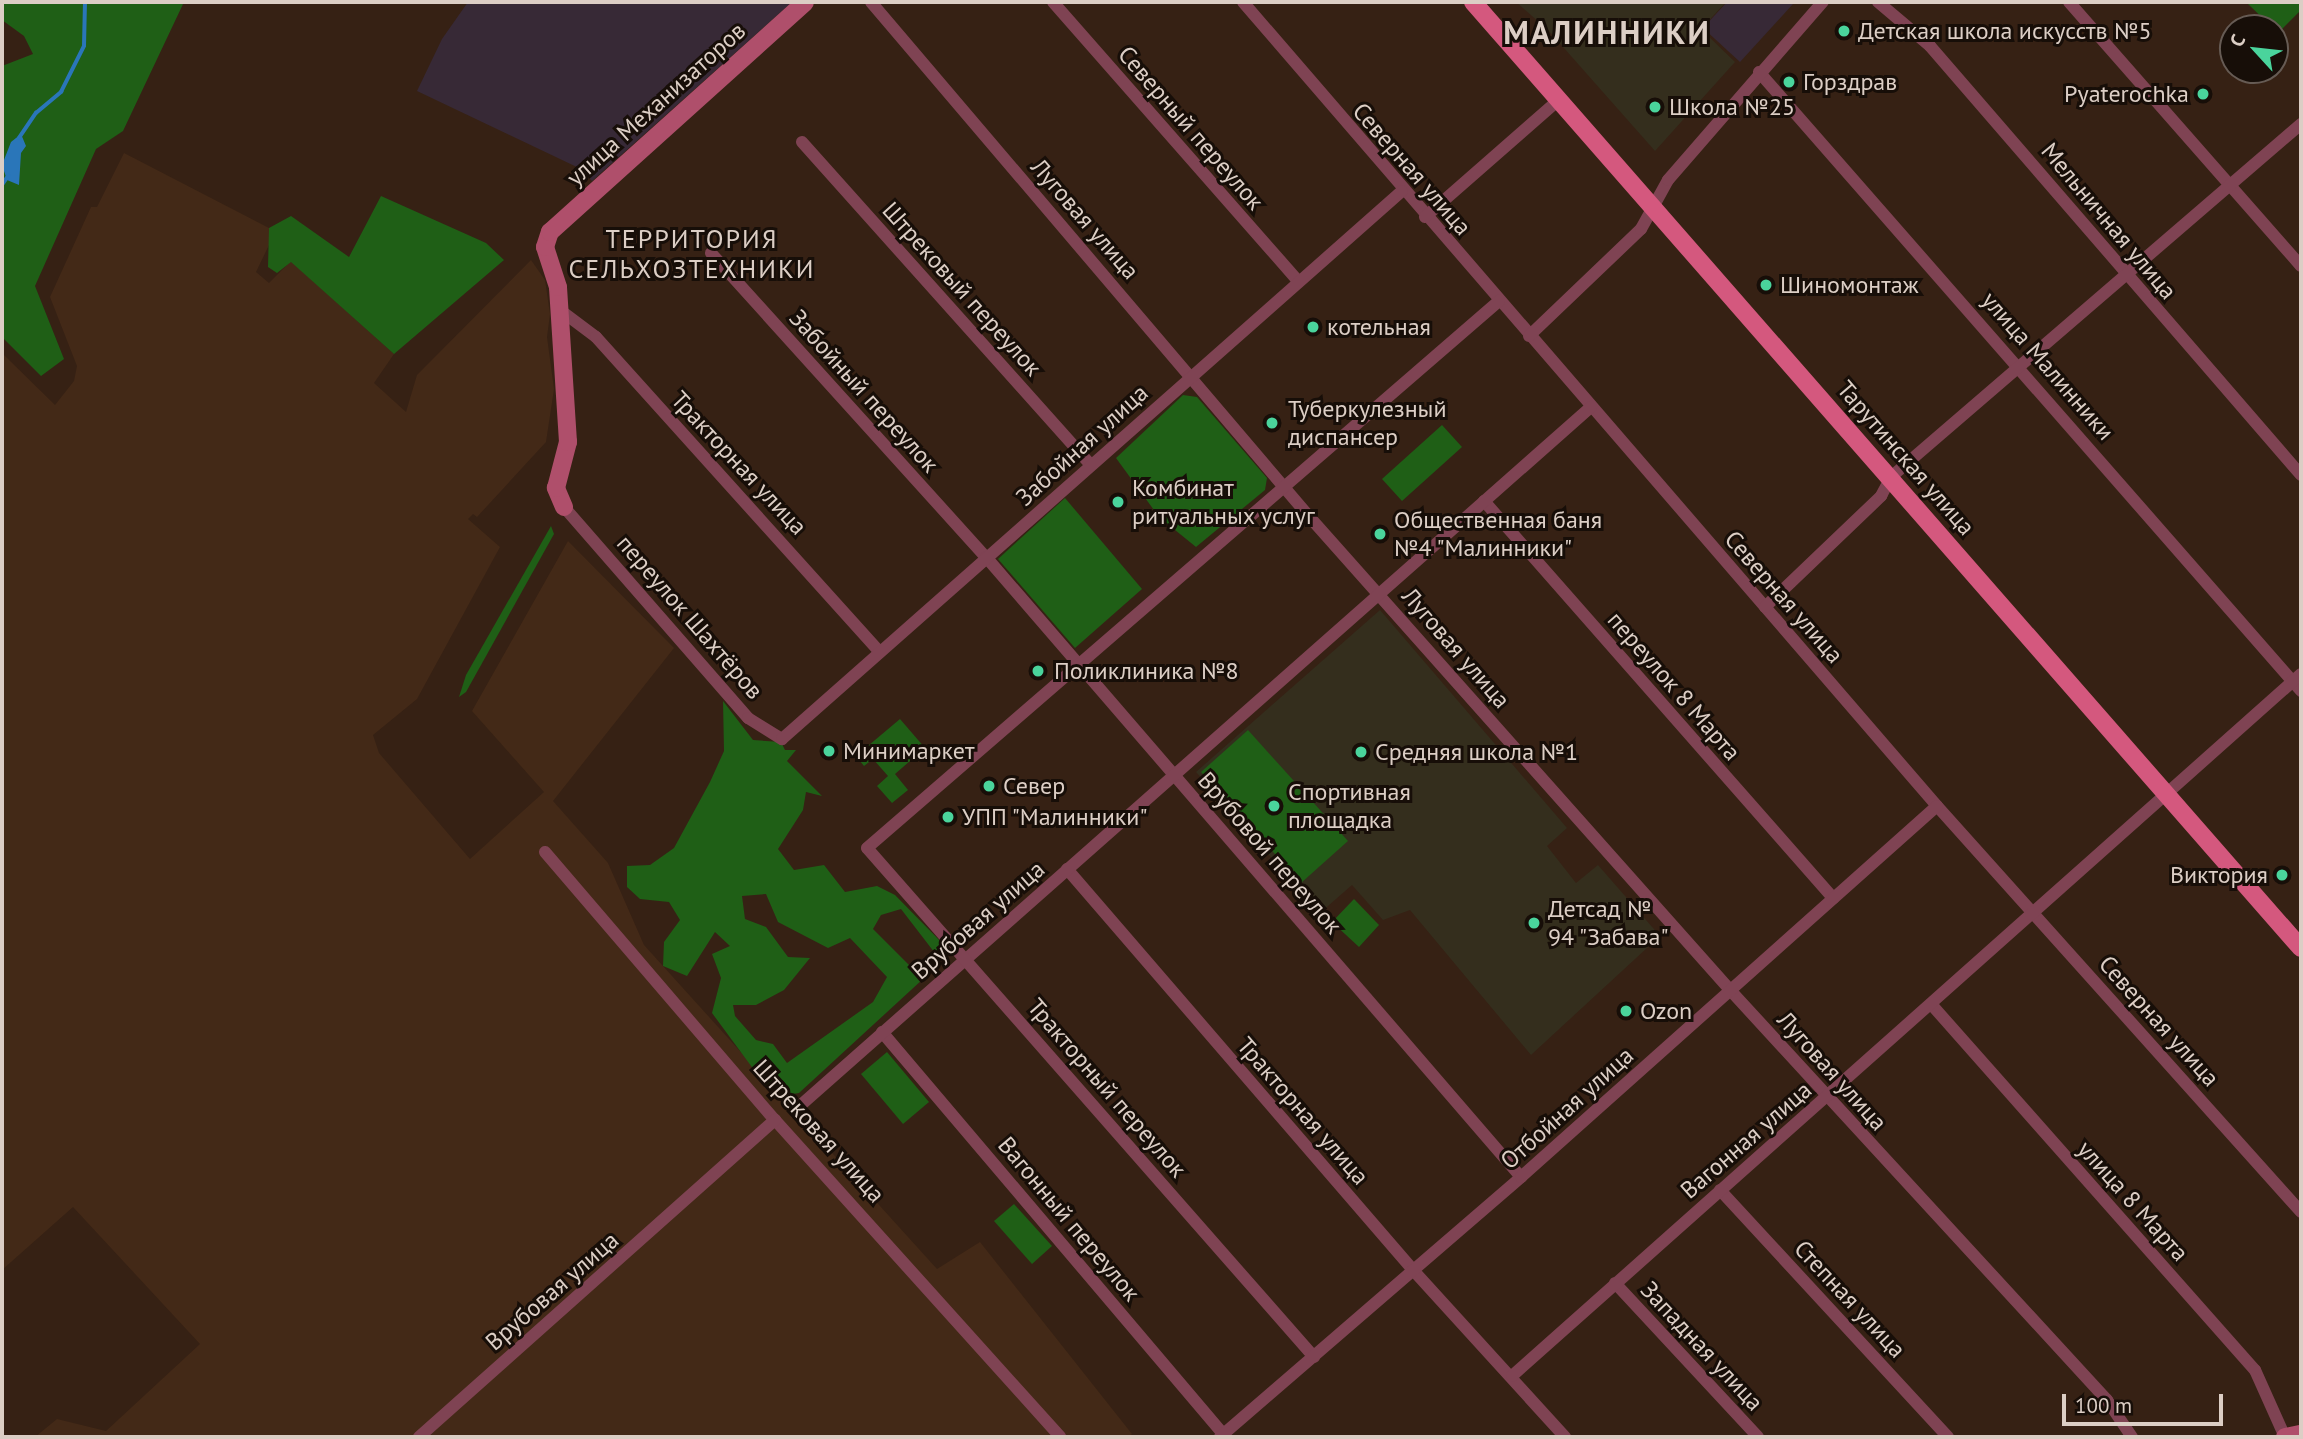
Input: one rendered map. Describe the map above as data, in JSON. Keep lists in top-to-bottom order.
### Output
{
  "streets": {
    "main road": ["Тарутинская улица"],
    "street": [
      "улица Механизаторов",
      "Северный переулок",
      "Северная улица",
      "Луговая улица",
      "Мельничная улица",
      "Штрековый переулок",
      "улица Малинники",
      "Забойный переулок",
      "Забойная улица",
      "Тракторная улица",
      "переулок Шахтёров",
      "переулок 8 Марта",
      "Врубовой переулок",
      "Врубовая улица",
      "Тракторный переулок",
      "Отбойная улица",
      "Штрековая улица",
      "Вагонная улица",
      "улица 8 Марта",
      "Вагонный переулок",
      "Степная улица",
      "Западная улица"
    ]
  },
  "crossings": [
    ["улица Механизаторов", "Тракторная улица"],
    ["Северный переулок", "Забойная улица"],
    ["Северная улица", "Забойная улица"],
    ["Северная улица", "Врубовая улица"],
    ["Северная улица", "Отбойная улица"],
    ["Северная улица", "Вагонная улица"],
    ["Луговая улица", "Забойная улица"],
    ["Луговая улица", "Врубовая улица"],
    ["Луговая улица", "Отбойная улица"],
    ["Луговая улица", "Вагонная улица"],
    ["Штрековый переулок", "Забойная улица"],
    ["улица Малинники", "Вагонная улица"],
    ["Забойный переулок", "Забойная улица"],
    ["Забойный переулок", "Врубовой переулок"],
    ["Забойная улица", "Тракторная улица"],
    ["Забойная улица", "переулок Шахтёров"],
    ["Забойная улица", "Врубовой переулок"],
    ["Тарутинская улица", "Вагонная улица"],
    ["Тракторная улица", "Врубовая улица"],
    ["Тракторная улица", "Отбойная улица"],
    ["Тракторная улица", "Вагонная улица"],
    ["переулок 8 Марта", "Врубовая улица"],
    ["переулок 8 Марта", "Отбойная улица"],
    ["Врубовой переулок", "Врубовая улица"],
    ["Врубовой переулок", "Тракторный переулок"],
    ["Врубовой переулок", "Отбойная улица"],
    ["Врубовая улица", "Тракторный переулок"],
    ["Врубовая улица", "Штрековая улица"],
    ["Врубовая улица", "Вагонный переулок"],
    ["Тракторный переулок", "Отбойная улица"],
    ["Отбойная улица", "Вагонный переулок"],
    ["Вагонная улица", "улица 8 Марта"],
    ["Вагонная улица", "Степная улица"],
    ["Вагонная улица", "Западная улица"]
  ],
  "districts": ["МАЛИННИКИ", "ТЕРРИТОРИЯ СЕЛЬХОЗТЕХНИКИ"],
  "places": [
    "Детская школа искусств №5",
    "Горздрав",
    "Pyaterochka",
    "Школа №25",
    "Шиномонтаж",
    "котельная",
    "Туберкулезный диспансер",
    "Комбинат ритуальных услуг",
    "Общественная баня №4 \"Малинники\"",
    "Поликлиника №8",
    "Минимаркет",
    "Средняя школа №1",
    "Север",
    "Спортивная площадка",
    "УПП \"Малинники\"",
    "Виктория",
    "Детсад № 94 \"Забава\"",
    "Ozon"
  ],
  "scale_bar": "100 m",
  "north": "top left"
}
